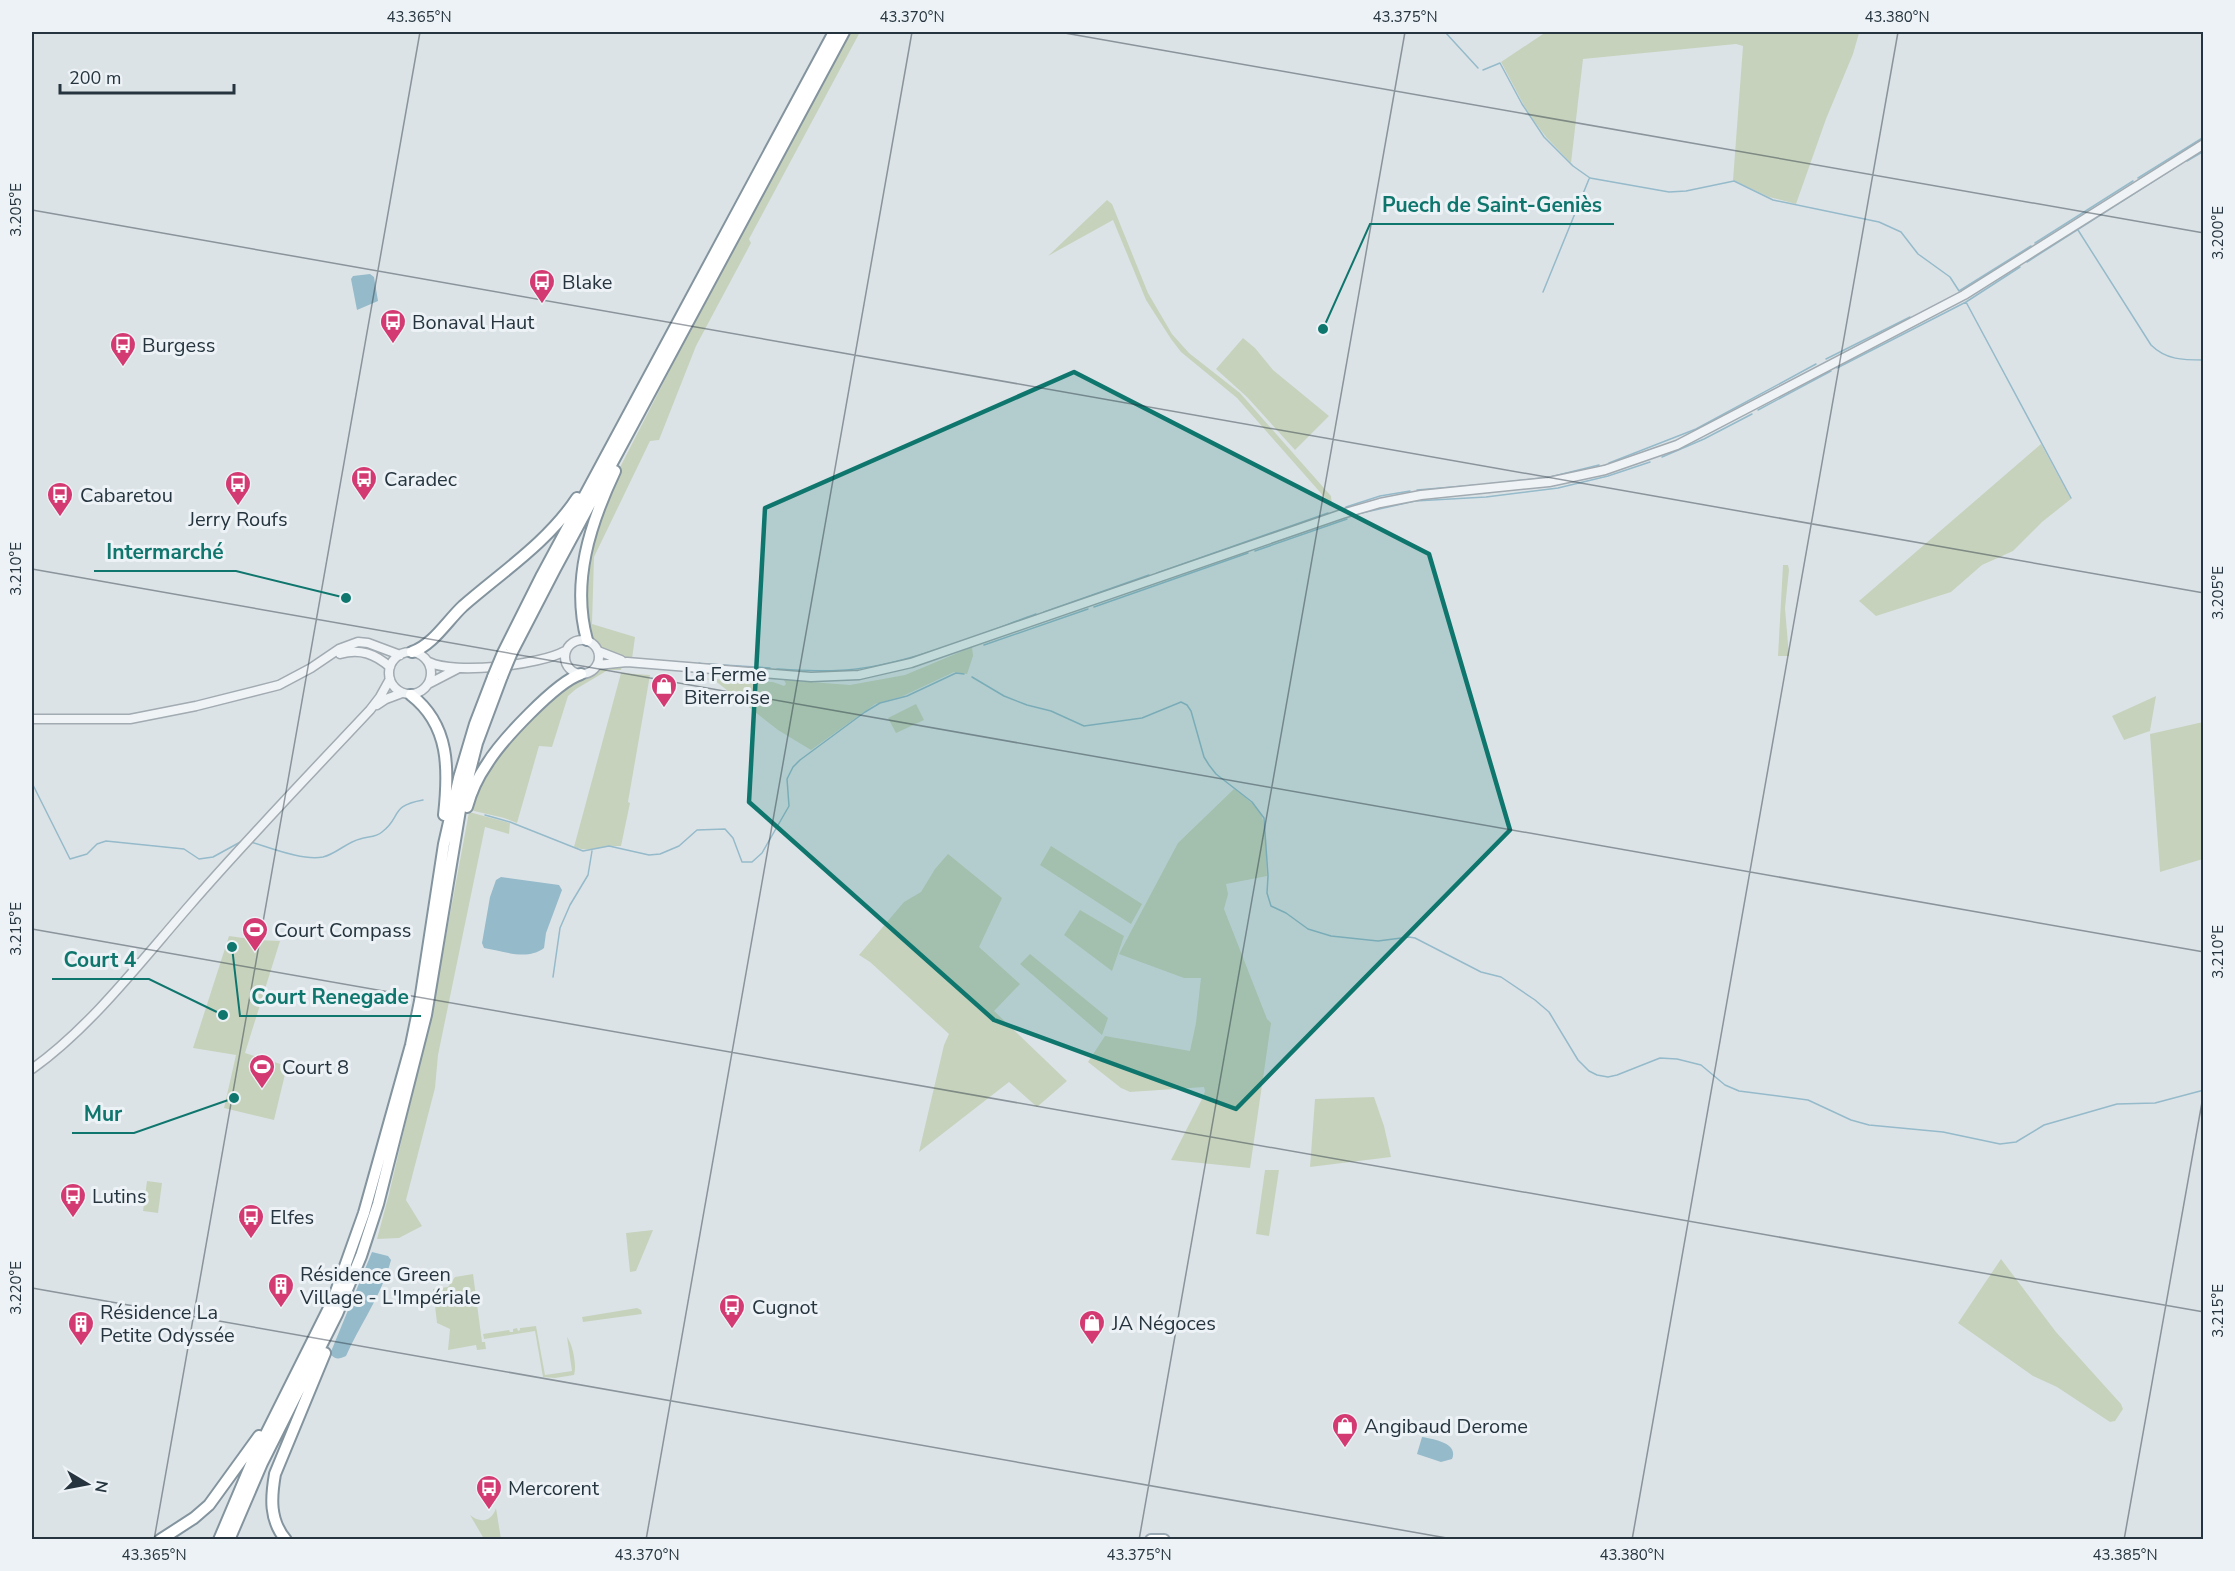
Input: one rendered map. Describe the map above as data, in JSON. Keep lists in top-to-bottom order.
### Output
{
  "places": {
    "bus stop": [
      "Blake",
      "Bonaval Haut",
      "Burgess",
      "Caradec",
      "Jerry Roufs",
      "Cabaretou",
      "Lutins",
      "Elfes",
      "Cugnot",
      "Mercorent"
    ],
    "other": [
      "Puech de Saint-Geniès",
      "Intermarché",
      "Court Renegade",
      "Court 4",
      "Mur"
    ],
    "shop": ["La Ferme Biterroise", "JA Négoces", "Angibaud Derome"],
    "sports": ["Court Compass", "Court 8"],
    "building": ["Résidence Green Village - L'Impériale", "Résidence La Petite Odyssée"]
  },
  "scale_bar": "200 m",
  "north": "right",
  "coordinates": [
    "43.365°N",
    "43.370°N",
    "43.375°N",
    "43.380°N",
    "3.205°E",
    "3.200°E",
    "3.210°E",
    "3.215°E",
    "3.220°E",
    "43.385°N"
  ]
}
